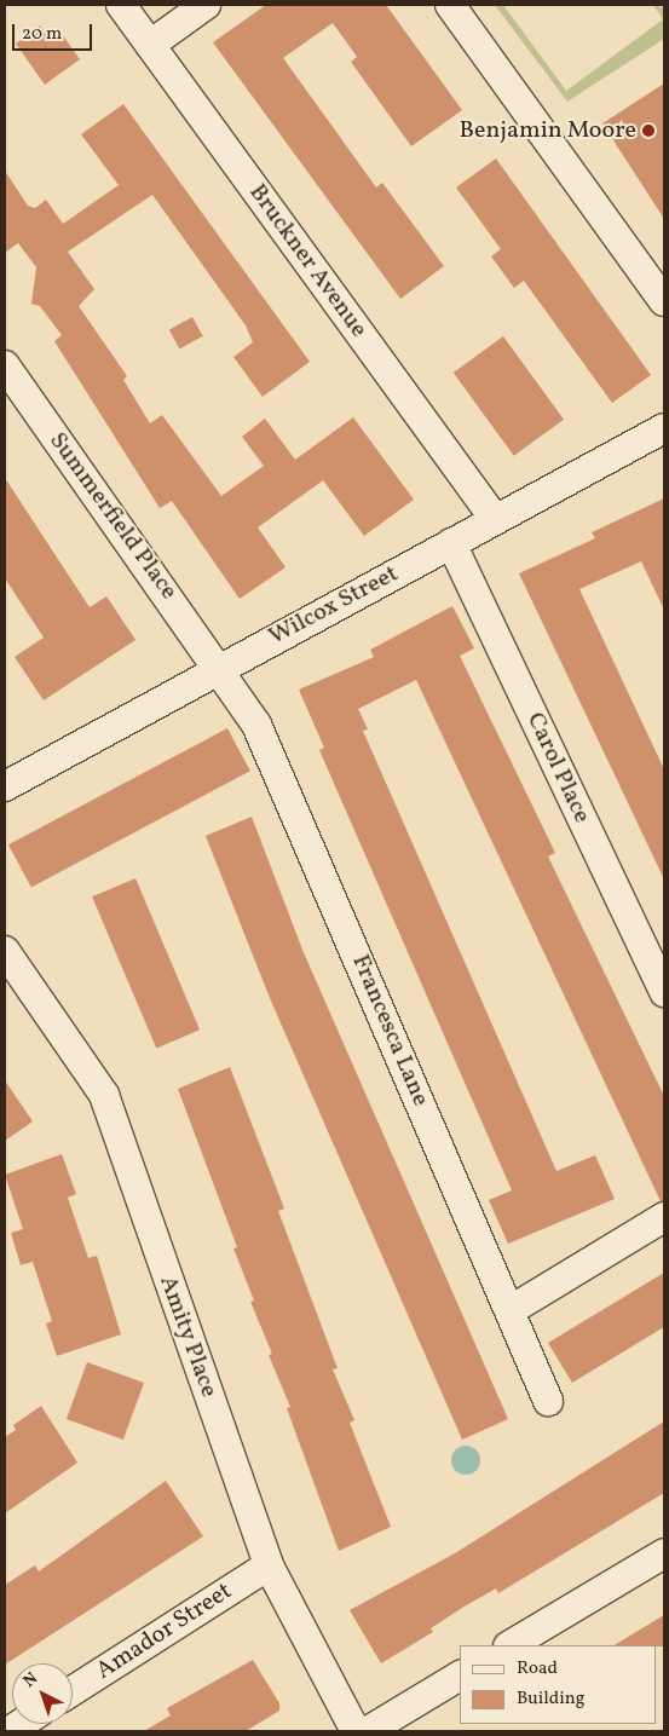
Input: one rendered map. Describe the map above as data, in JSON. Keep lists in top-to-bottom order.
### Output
{
  "streets": {
    "street": [
      "Bruckner Avenue",
      "Summerfield Place",
      "Wilcox Street",
      "Carol Place",
      "Francesca Lane",
      "Amity Place",
      "Amador Street"
    ]
  },
  "crossings": [
    ["Bruckner Avenue", "Wilcox Street"],
    ["Summerfield Place", "Wilcox Street"],
    ["Summerfield Place", "Francesca Lane"],
    ["Wilcox Street", "Carol Place"],
    ["Wilcox Street", "Francesca Lane"],
    ["Amity Place", "Amador Street"]
  ],
  "places": ["Benjamin Moore"],
  "legend": ["Road", "Building"],
  "scale_bar": "20 m",
  "north": "top left"
}
